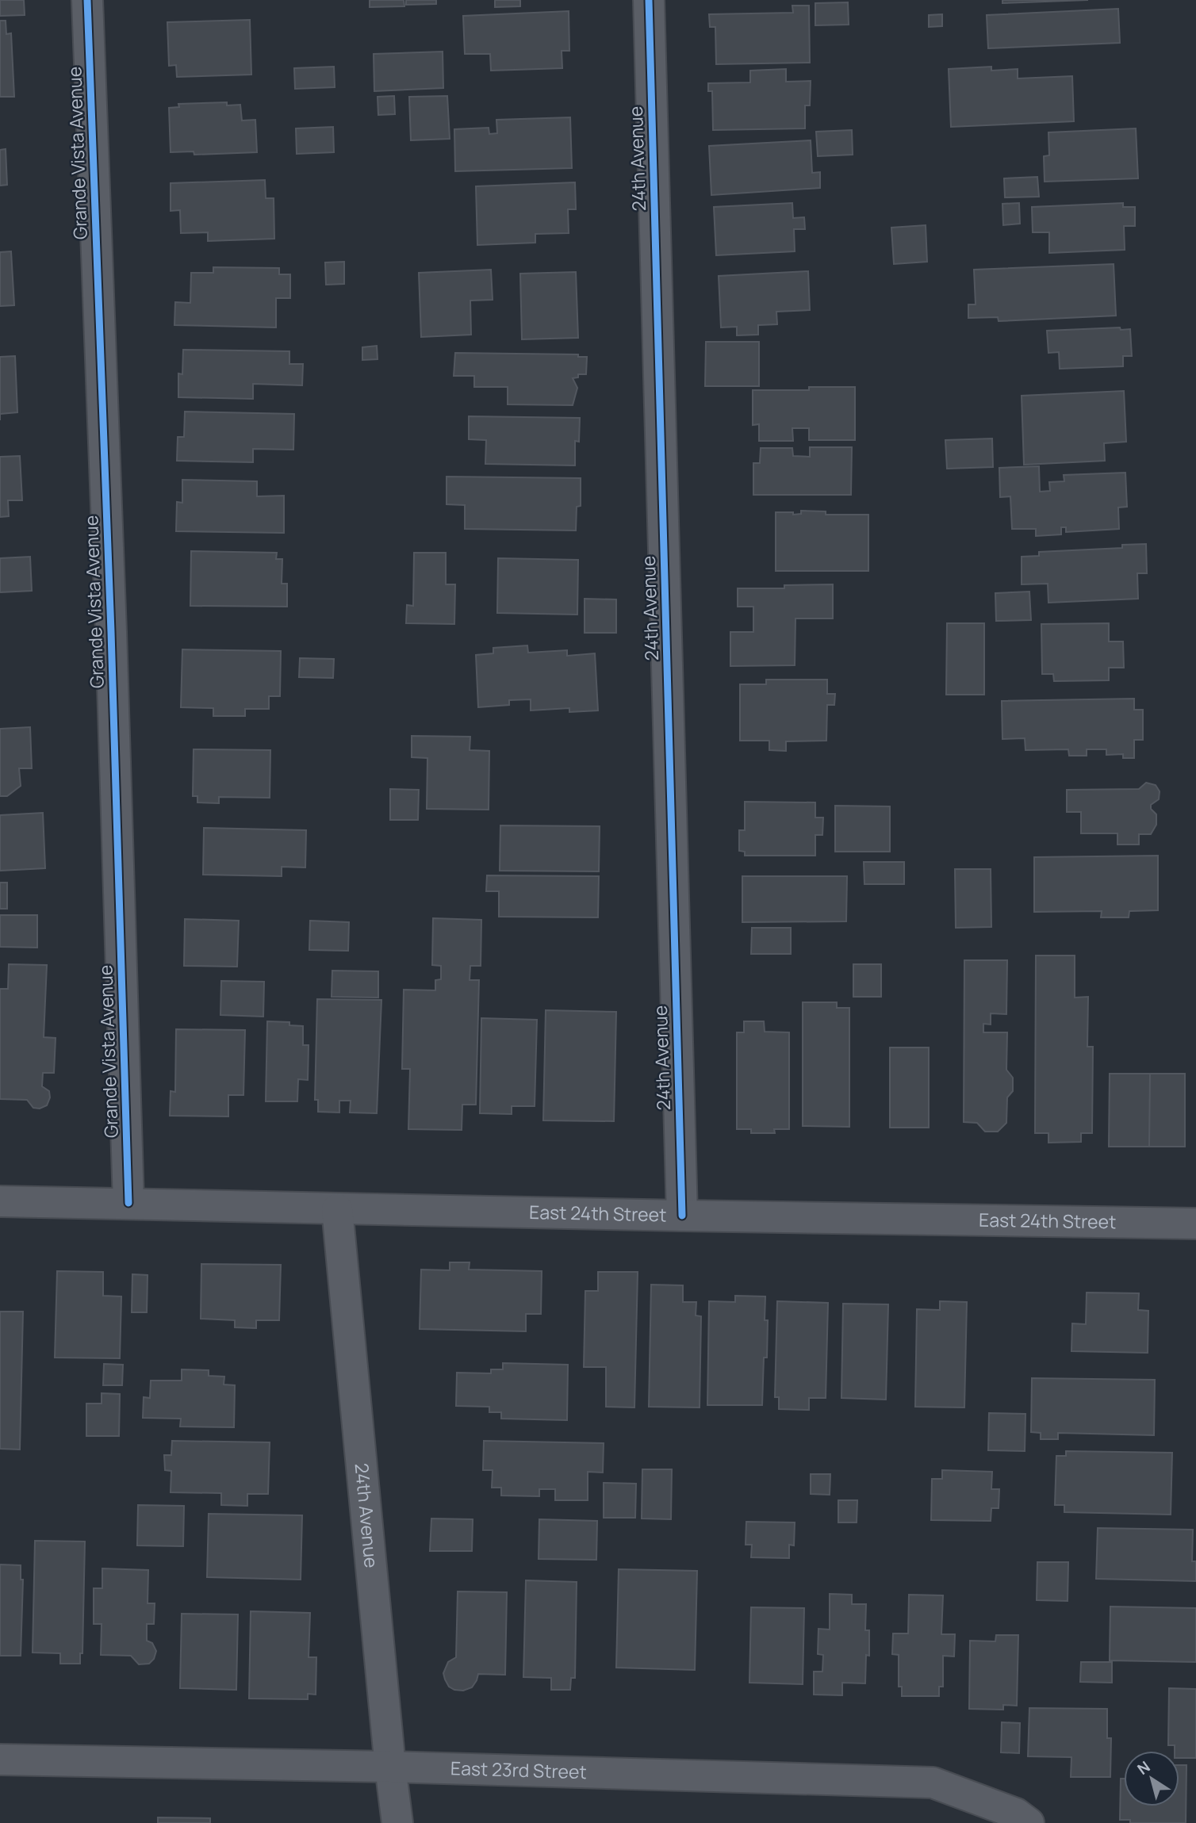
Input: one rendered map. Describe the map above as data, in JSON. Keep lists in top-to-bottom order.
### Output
{
  "streets": {
    "street": [
      "Grande Vista Avenue",
      "24th Avenue",
      "East 24th Street",
      "East 23rd Street"
    ]
  },
  "crossings": [
    ["Grande Vista Avenue", "East 24th Street"],
    ["24th Avenue", "East 24th Street"],
    ["24th Avenue", "East 23rd Street"]
  ],
  "north": "top left"
}
